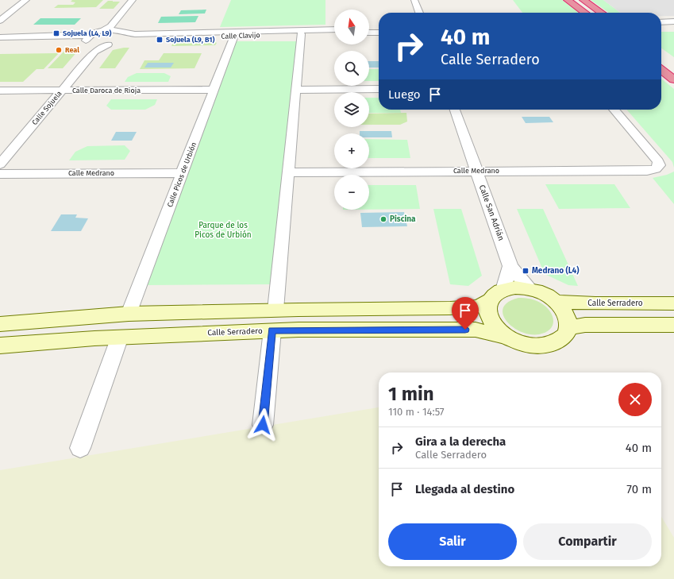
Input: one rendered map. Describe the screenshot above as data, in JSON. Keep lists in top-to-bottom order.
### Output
{
  "streets": {
    "main road": ["Calle Serradero"],
    "street": [
      "Calle Clavijo",
      "Calle Daroca de Rioja",
      "Calle Sojuela",
      "Calle Medrano",
      "Calle Picos de Urbión",
      "Calle San Adrián"
    ]
  },
  "crossings": [
    ["Calle Clavijo", "Calle Sojuela"],
    ["Calle Clavijo", "Calle Picos de Urbión"],
    ["Calle Daroca de Rioja", "Calle Sojuela"],
    ["Calle Daroca de Rioja", "Calle Picos de Urbión"],
    ["Calle Medrano", "Calle Picos de Urbión"],
    ["Calle Medrano", "Calle San Adrián"],
    ["Calle San Adrián", "Calle Serradero"]
  ],
  "parks": ["Parque de los Picos de Urbión"],
  "places": {
    "transit": ["Sojuela (L4, L9)", "Sojuela (L9, B1)", "Medrano (L4)"],
    "other": ["Real", "Piscina"]
  },
  "north": "top",
  "page": {
    "map_buttons": ["+", "−"],
    "turn": ["40 m", "Calle Serradero"],
    "then": "Luego",
    "heading": ["1 min", "110 m · 14:57"],
    "list": [
      {
        "name": "Gira a la derecha",
        "note": "Calle Serradero",
        "value": "40 m"
      },
      {
        "name": "Llegada al destino",
        "value": "70 m"
      }
    ],
    "buttons": ["Salir", "Compartir"]
  }
}
